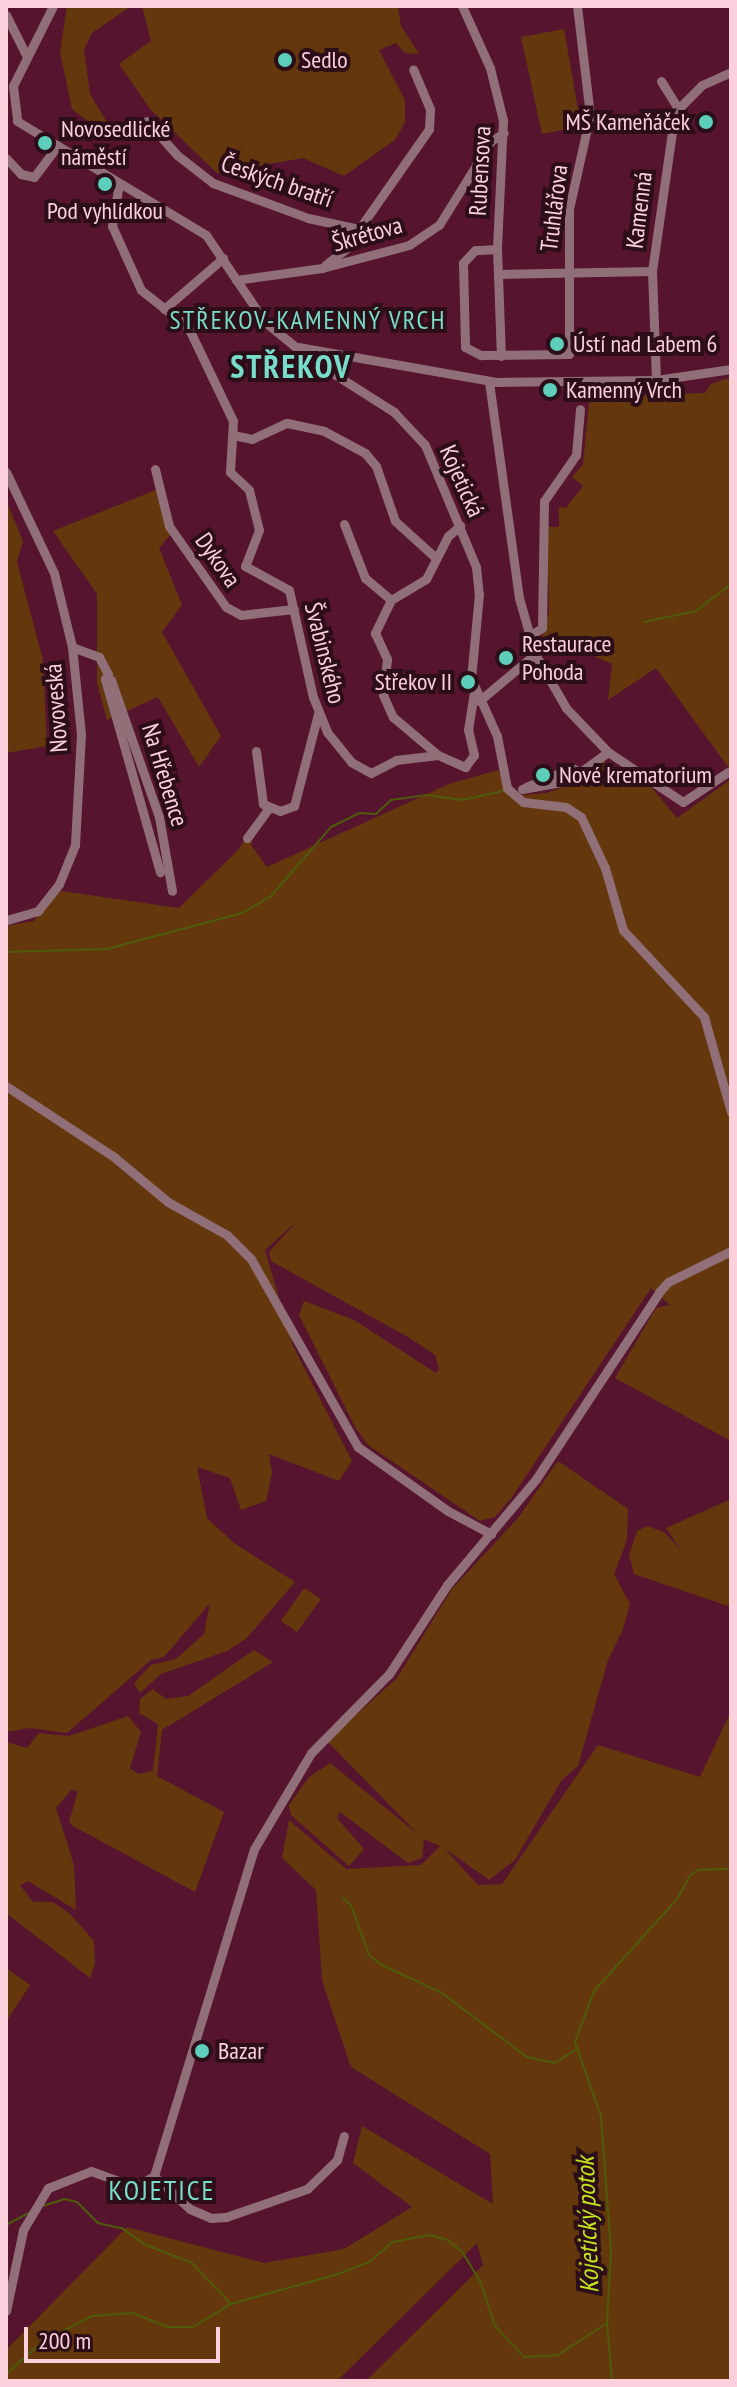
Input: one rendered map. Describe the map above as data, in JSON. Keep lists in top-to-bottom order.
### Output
{
  "streets": {
    "street": [
      "Rubensova",
      "Českých bratří",
      "Truhlářova",
      "Kamenná",
      "Škrétova",
      "Kojetická",
      "Dykova",
      "Švabinského",
      "Novoveská",
      "Na Hřebence"
    ]
  },
  "crossings": [
    ["Rubensova", "Truhlářova"],
    ["Rubensova", "Škrétova"],
    ["Českých bratří", "Škrétova"],
    ["Truhlářova", "Kamenná"],
    ["Škrétova", "Kojetická"],
    ["Kojetická", "Švabinského"],
    ["Dykova", "Švabinského"],
    ["Novoveská", "Na Hřebence"]
  ],
  "districts": ["STŘEKOV-KAMENNÝ VRCH", "STŘEKOV", "KOJETICE"],
  "water": ["Kojetický potok"],
  "places": [
    "Sedlo",
    "MŠ Kameňáček",
    "Novosedlické náměstí",
    "Pod vyhlídkou",
    "Ústí nad Labem 6",
    "Kamenný Vrch",
    "Restaurace Pohoda",
    "Střekov II",
    "Nové krematorium",
    "Bazar"
  ],
  "scale_bar": "200 m"
}
